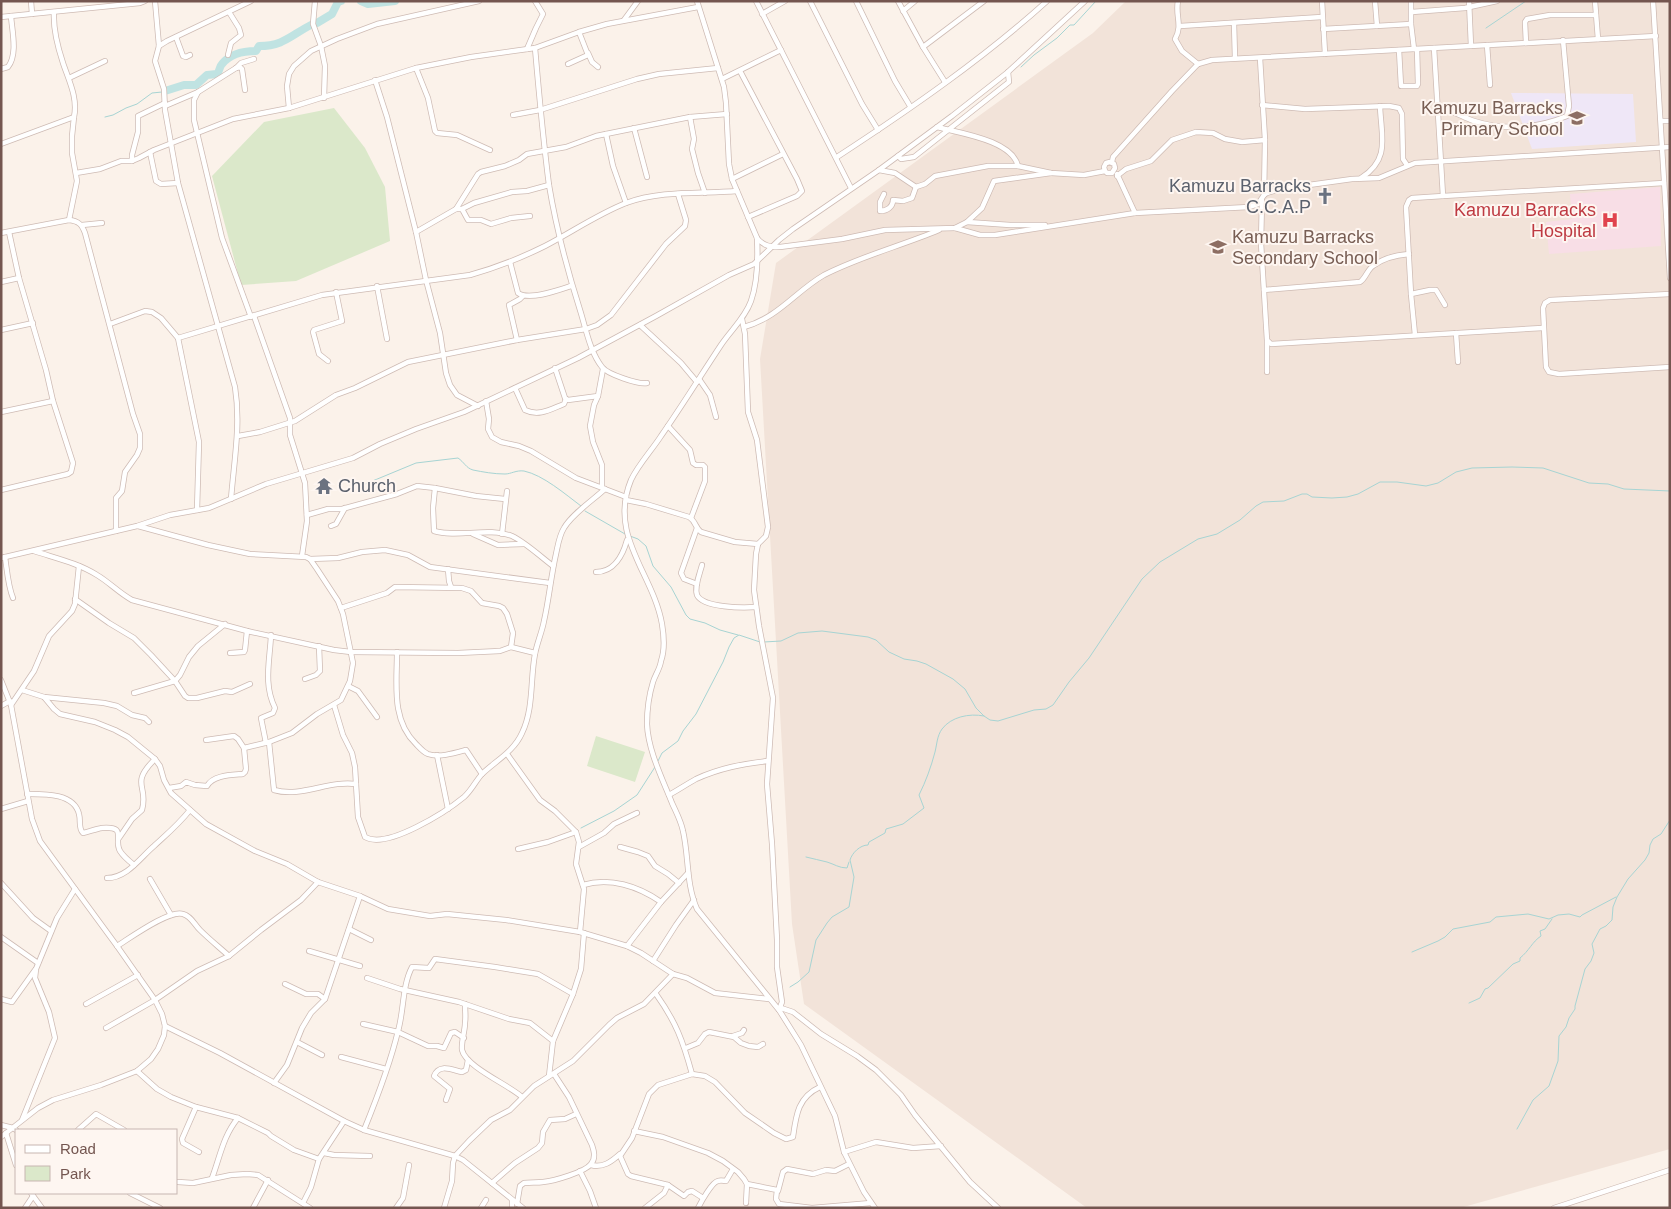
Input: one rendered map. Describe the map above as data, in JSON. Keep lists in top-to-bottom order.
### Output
{
  "places": {
    "school or university": ["Kamuzu Barracks Primary School", "Kamuzu Barracks Secondary School"],
    "church": ["Kamuzu Barracks C.C.A.P"],
    "hospital": ["Kamuzu Barracks Hospital"],
    "temple": ["Church"]
  },
  "legend": ["Road", "Park"]
}
